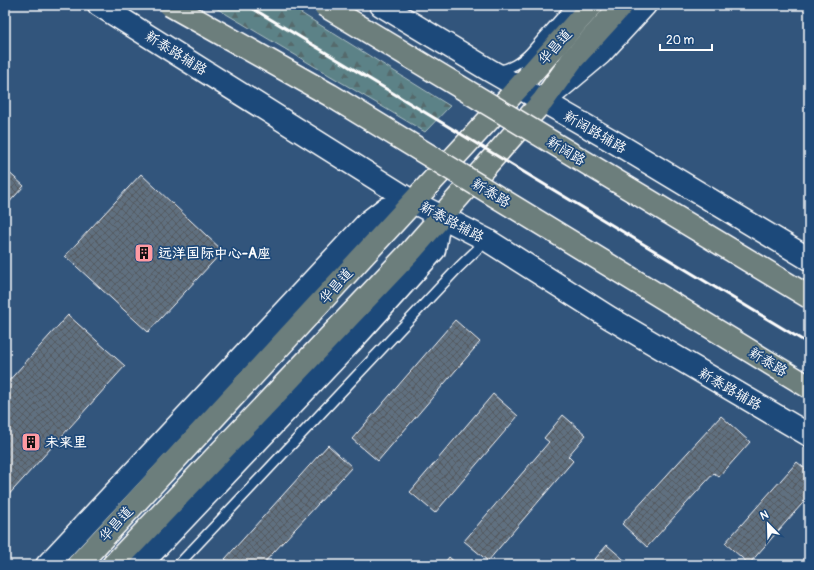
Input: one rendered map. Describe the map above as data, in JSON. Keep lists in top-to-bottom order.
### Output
{
  "streets": {
    "main road": ["华昌道", "新阔路", "新泰路"],
    "street": ["新泰路辅路", "新阔路辅路"]
  },
  "crossings": [
    ["华昌道", "新泰路辅路"],
    ["华昌道", "新阔路辅路"]
  ],
  "places": {
    "building": ["远洋国际中心-A座", "未来里"]
  },
  "scale_bar": "20 m",
  "north": "top left"
}
